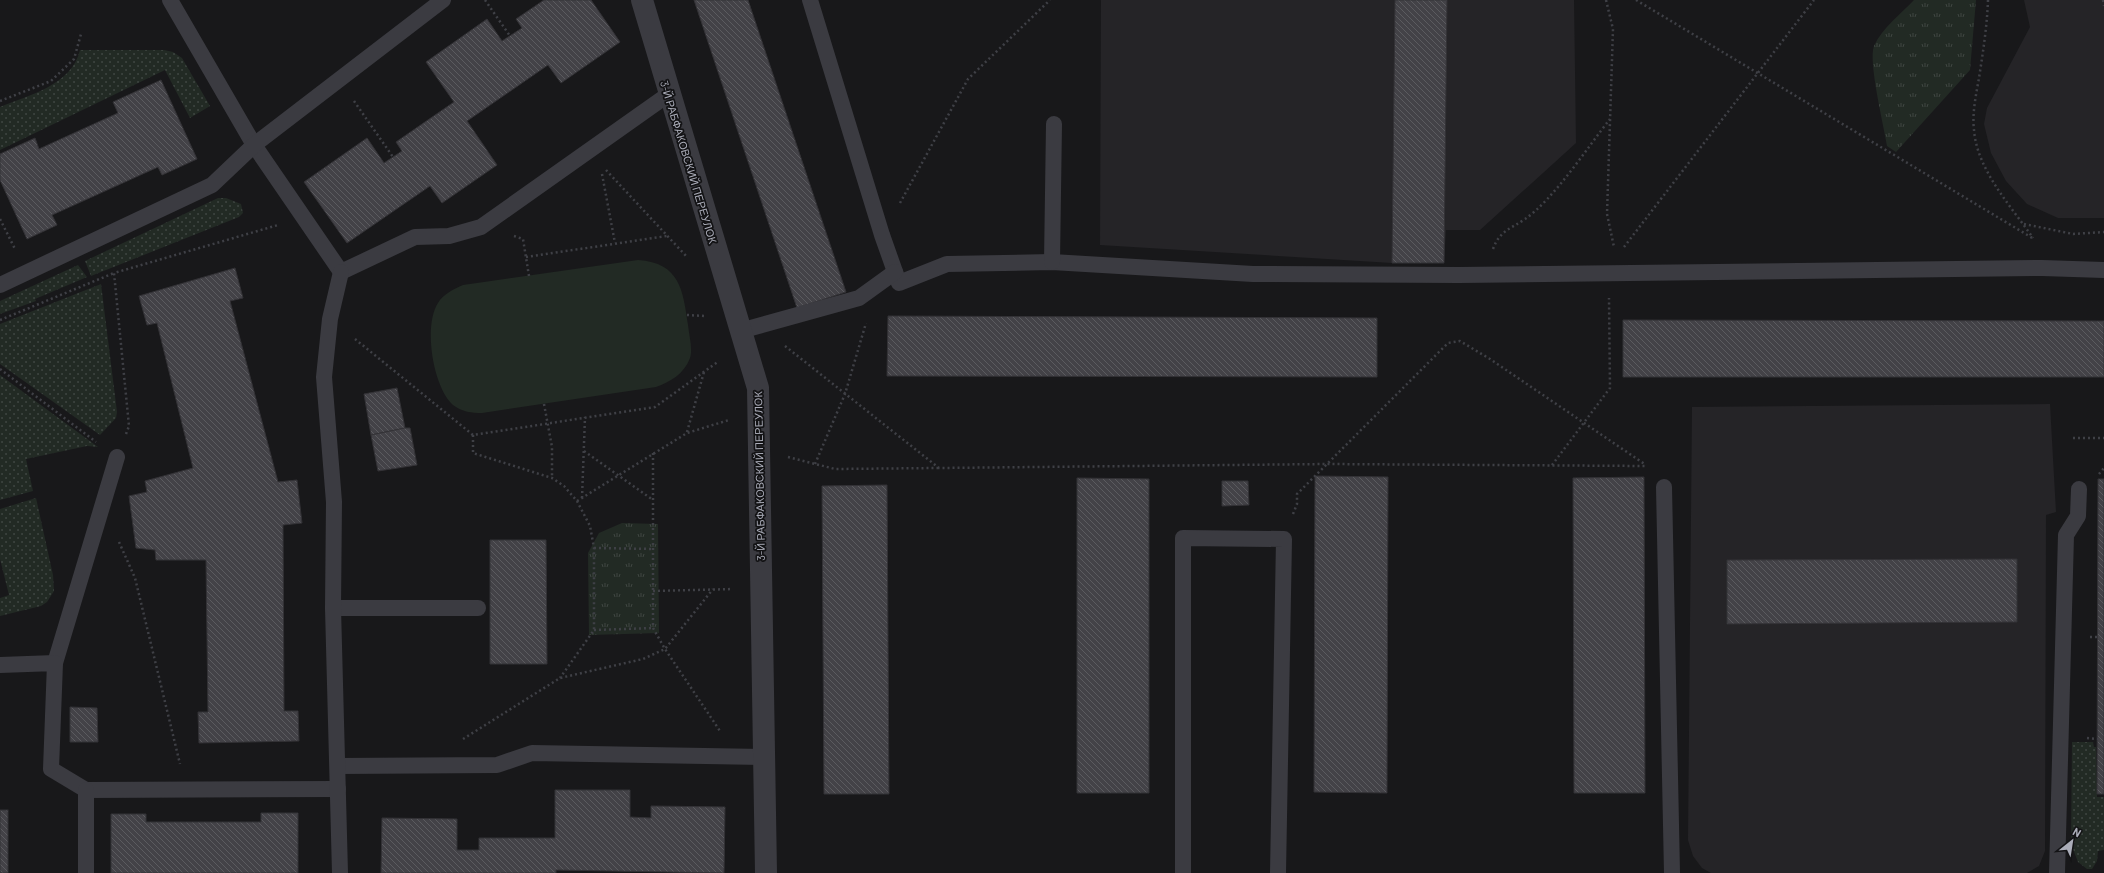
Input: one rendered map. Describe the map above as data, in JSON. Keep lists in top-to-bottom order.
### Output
{
  "streets": {
    "street": ["3-Й РАБФАКОВСКИЙ ПЕРЕУЛОК"]
  },
  "north": "top right"
}
